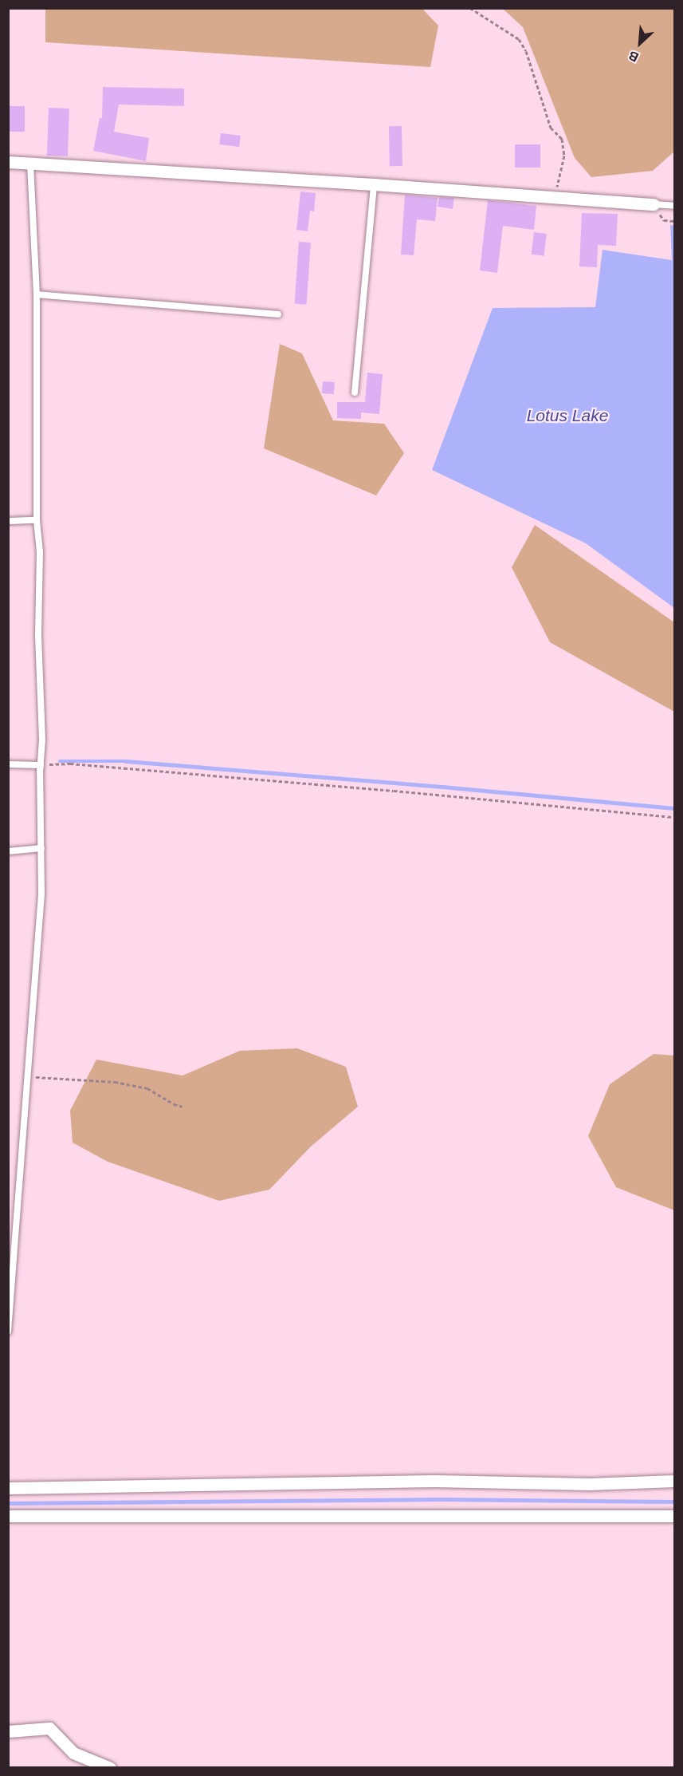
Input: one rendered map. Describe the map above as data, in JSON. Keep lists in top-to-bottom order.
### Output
{
  "water": ["Lotus Lake"],
  "north": "bottom left"
}
